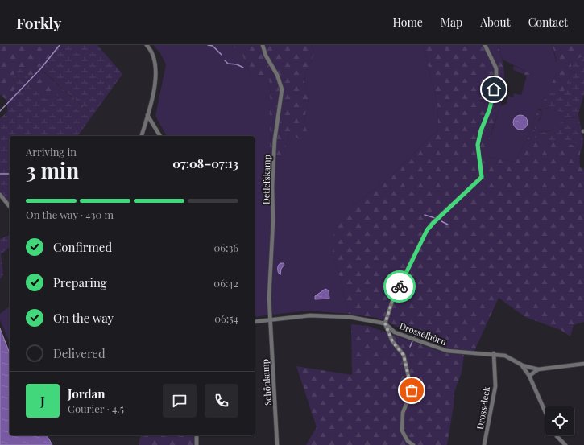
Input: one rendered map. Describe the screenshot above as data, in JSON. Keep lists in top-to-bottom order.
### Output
{
  "streets": {
    "street": [
      "Detlefskamp",
      "Drosselhörn",
      "Schönkamp",
      "Drosseleck"
    ]
  },
  "crossings": [
    ["Detlefskamp", "Drosselhörn"],
    ["Detlefskamp", "Schönkamp"],
    ["Drosselhörn", "Schönkamp"],
    ["Drosselhörn", "Drosseleck"]
  ],
  "page": {
    "header": "Forkly",
    "nav": [
      "Home",
      "Map",
      "About",
      "Contact"
    ],
    "heading": ["3 min", "Arriving in", "07:08–07:13"],
    "panel": ["Jordan", "Courier · 4.5"],
    "bar": "On the way · 430 m",
    "list": [
      ["Confirmed", "06:36"],
      ["Preparing", "06:42"],
      ["On the way", "06:54"],
      "Delivered"
    ],
    "round": "J"
  }
}
